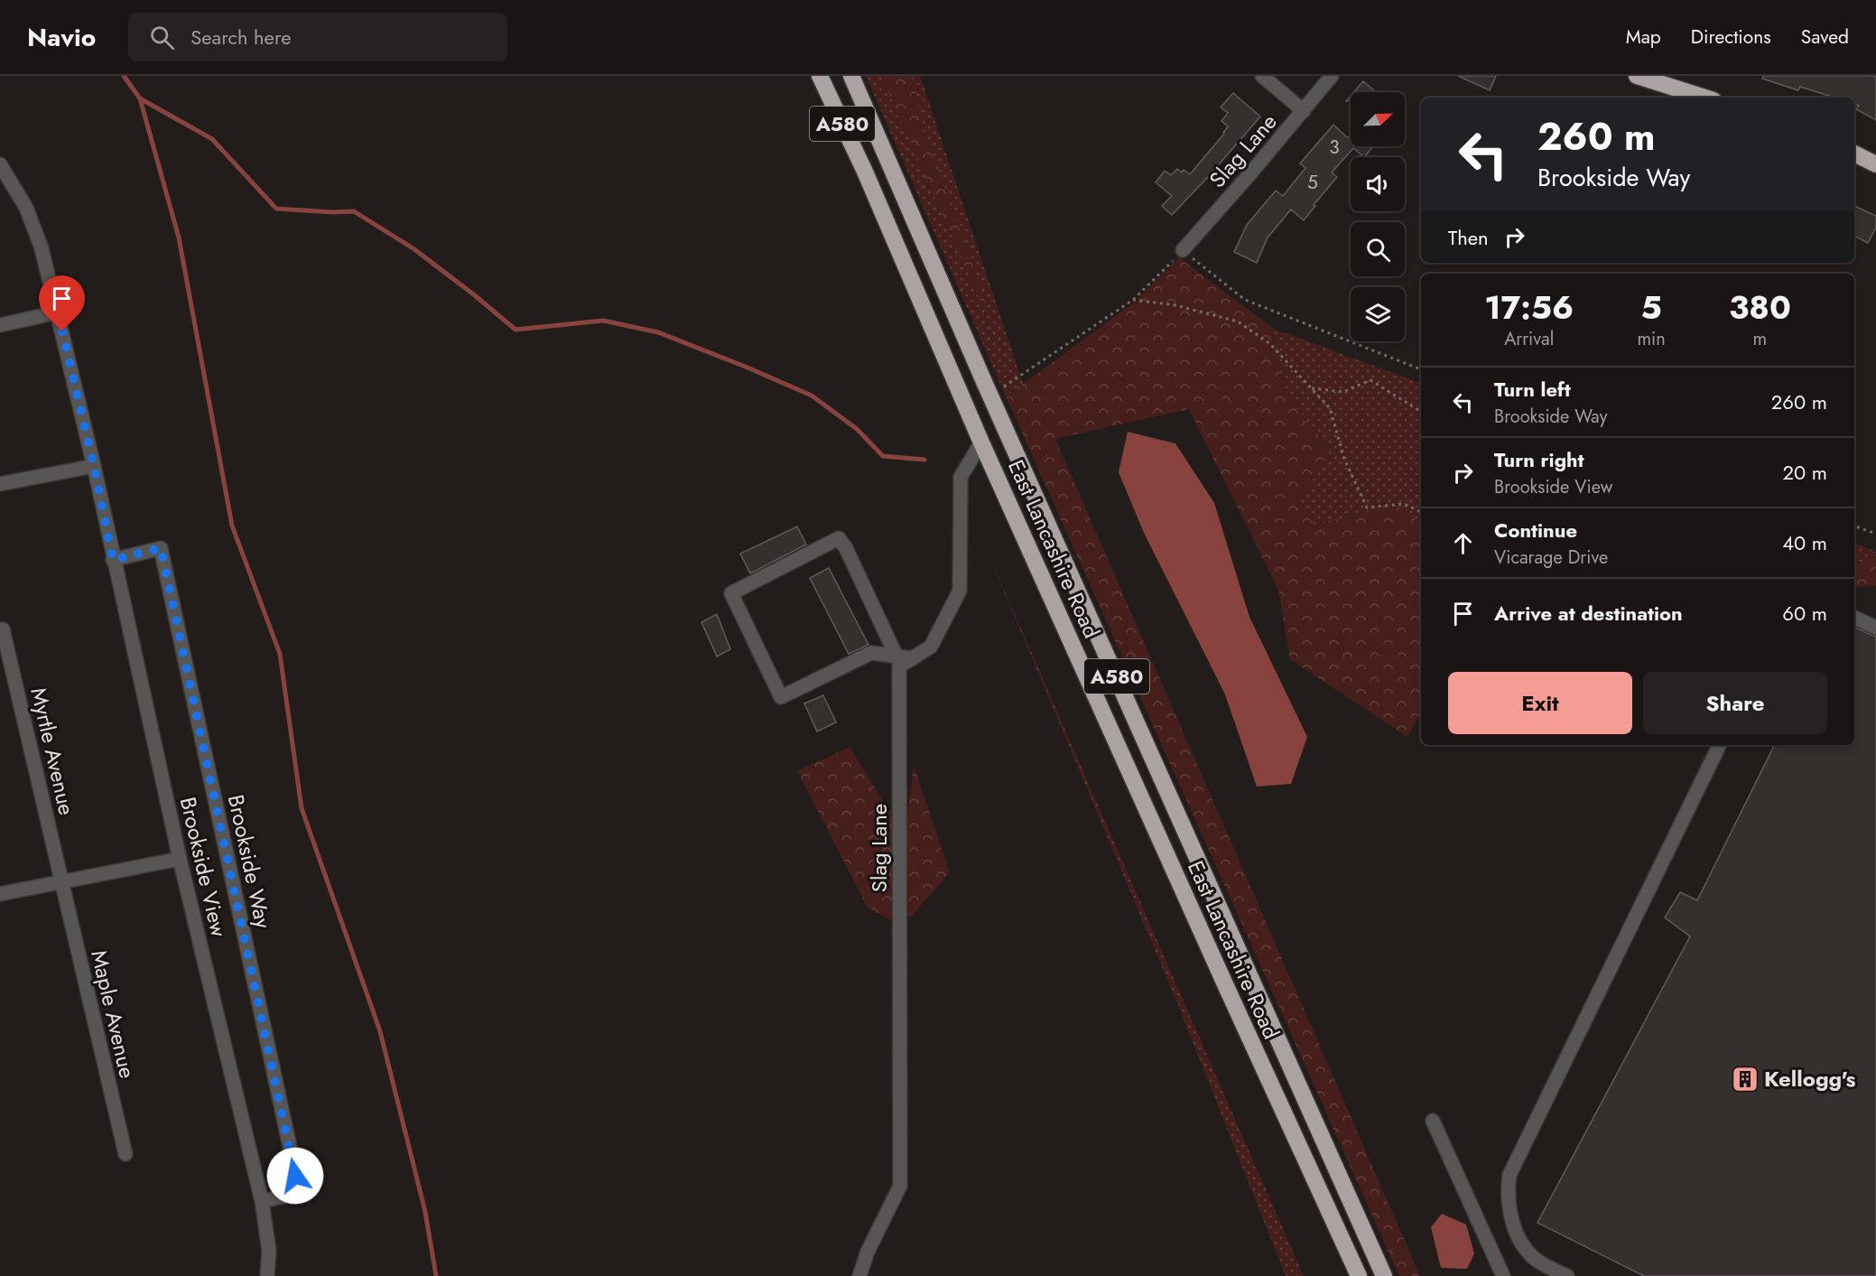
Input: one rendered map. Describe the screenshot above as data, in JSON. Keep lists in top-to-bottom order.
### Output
{
  "streets": {
    "highway": ["A580", "East Lancashire Road"],
    "street": [
      "Slag Lane",
      "Myrtle Avenue",
      "Brookside Way",
      "Brookside View",
      "Maple Avenue"
    ]
  },
  "crossings": [
    ["Slag Lane", "East Lancashire Road"],
    ["Myrtle Avenue", "Maple Avenue"],
    ["Brookside Way", "Brookside View"]
  ],
  "places": {
    "building": ["Kellogg's"]
  },
  "house_numbers": ["3", "5"],
  "north": "top right",
  "page": {
    "header": "Navio",
    "search": "Search here",
    "nav": ["Map", "Directions", "Saved"],
    "turn": ["260 m", "Brookside Way"],
    "then": "Then",
    "eta": [
      "17:56",
      "Arrival",
      "5",
      "min",
      "380",
      "m"
    ],
    "list": [
      {
        "name": "Turn left",
        "note": "Brookside Way",
        "value": "260 m"
      },
      {
        "name": "Turn right",
        "note": "Brookside View",
        "value": "20 m"
      },
      {
        "name": "Continue",
        "note": "Vicarage Drive",
        "value": "40 m"
      },
      {
        "name": "Arrive at destination",
        "value": "60 m"
      }
    ],
    "buttons": ["Exit", "Share"]
  }
}
